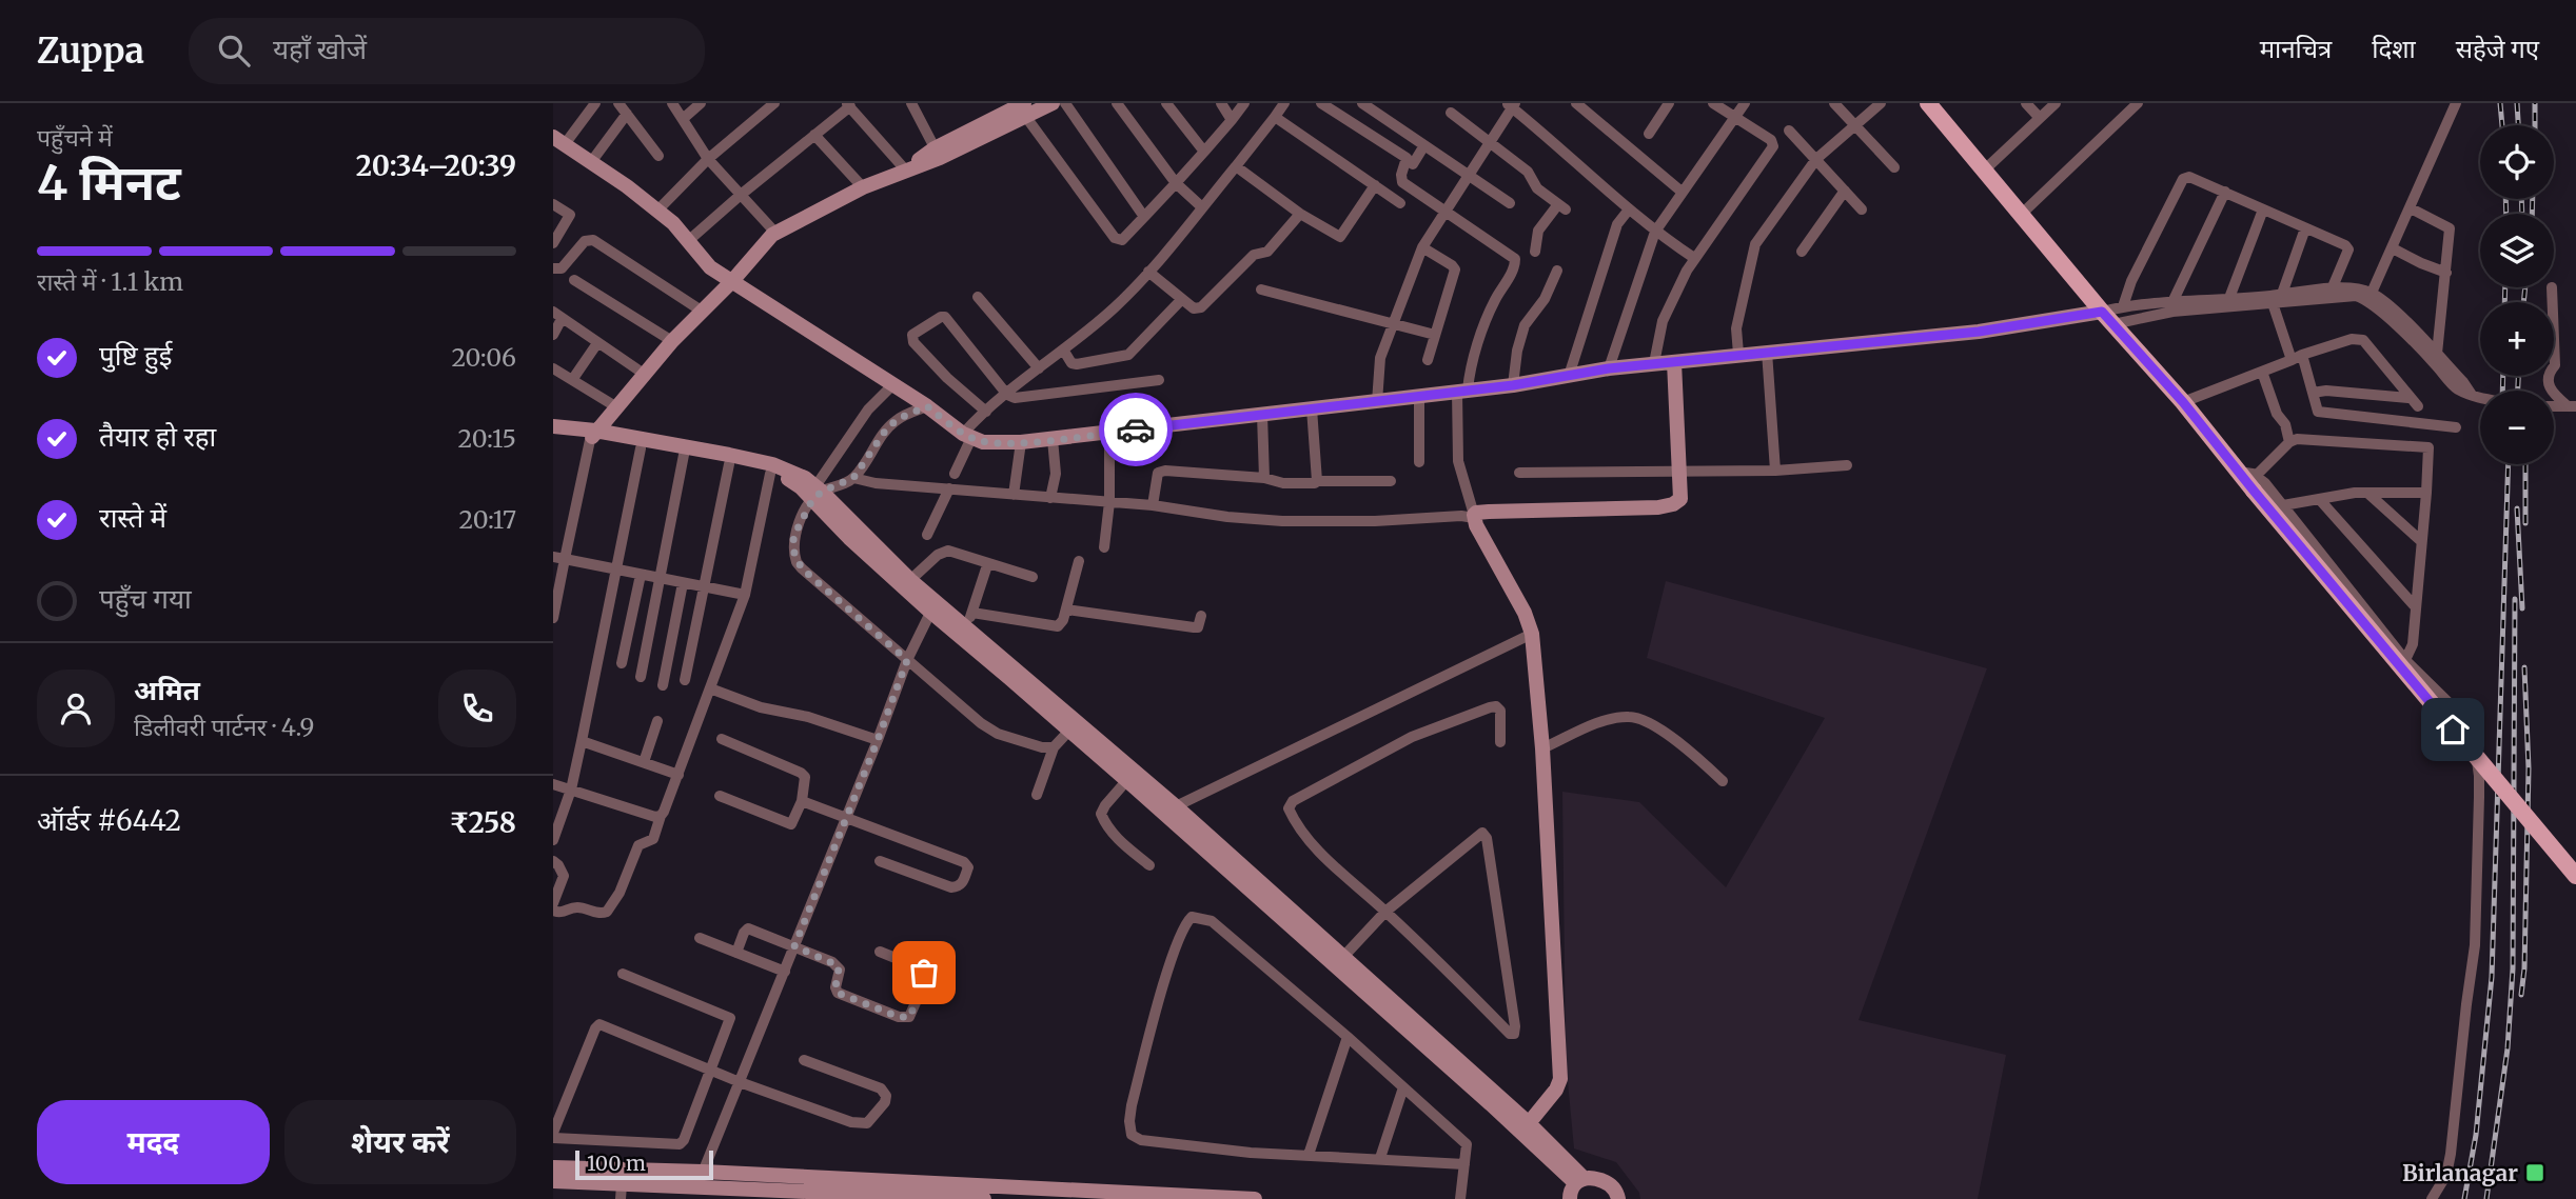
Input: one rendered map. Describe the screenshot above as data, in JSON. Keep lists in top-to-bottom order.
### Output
{
  "places": {
    "transit": ["Birlanagar"]
  },
  "scale_bar": "100 m",
  "page": {
    "header": "Zuppa",
    "search": "यहाँ खोजें",
    "nav": ["मानचित्र", "दिशा", "सहेजे गए"],
    "heading": ["4 मिनट", "पहुँचने में", "20:34–20:39"],
    "panel": [
      "अमित",
      "डिलीवरी पार्टनर · 4.9",
      "ऑर्डर #6442",
      "₹258"
    ],
    "map_buttons": ["+", "−"],
    "bar": "रास्ते में · 1.1 km",
    "list": [
      ["पुष्टि हुई", "20:06"],
      ["तैयार हो रहा", "20:15"],
      ["रास्ते में", "20:17"],
      "पहुँच गया"
    ],
    "buttons": ["मदद", "शेयर करें"],
    "scale": "100 m"
  }
}
